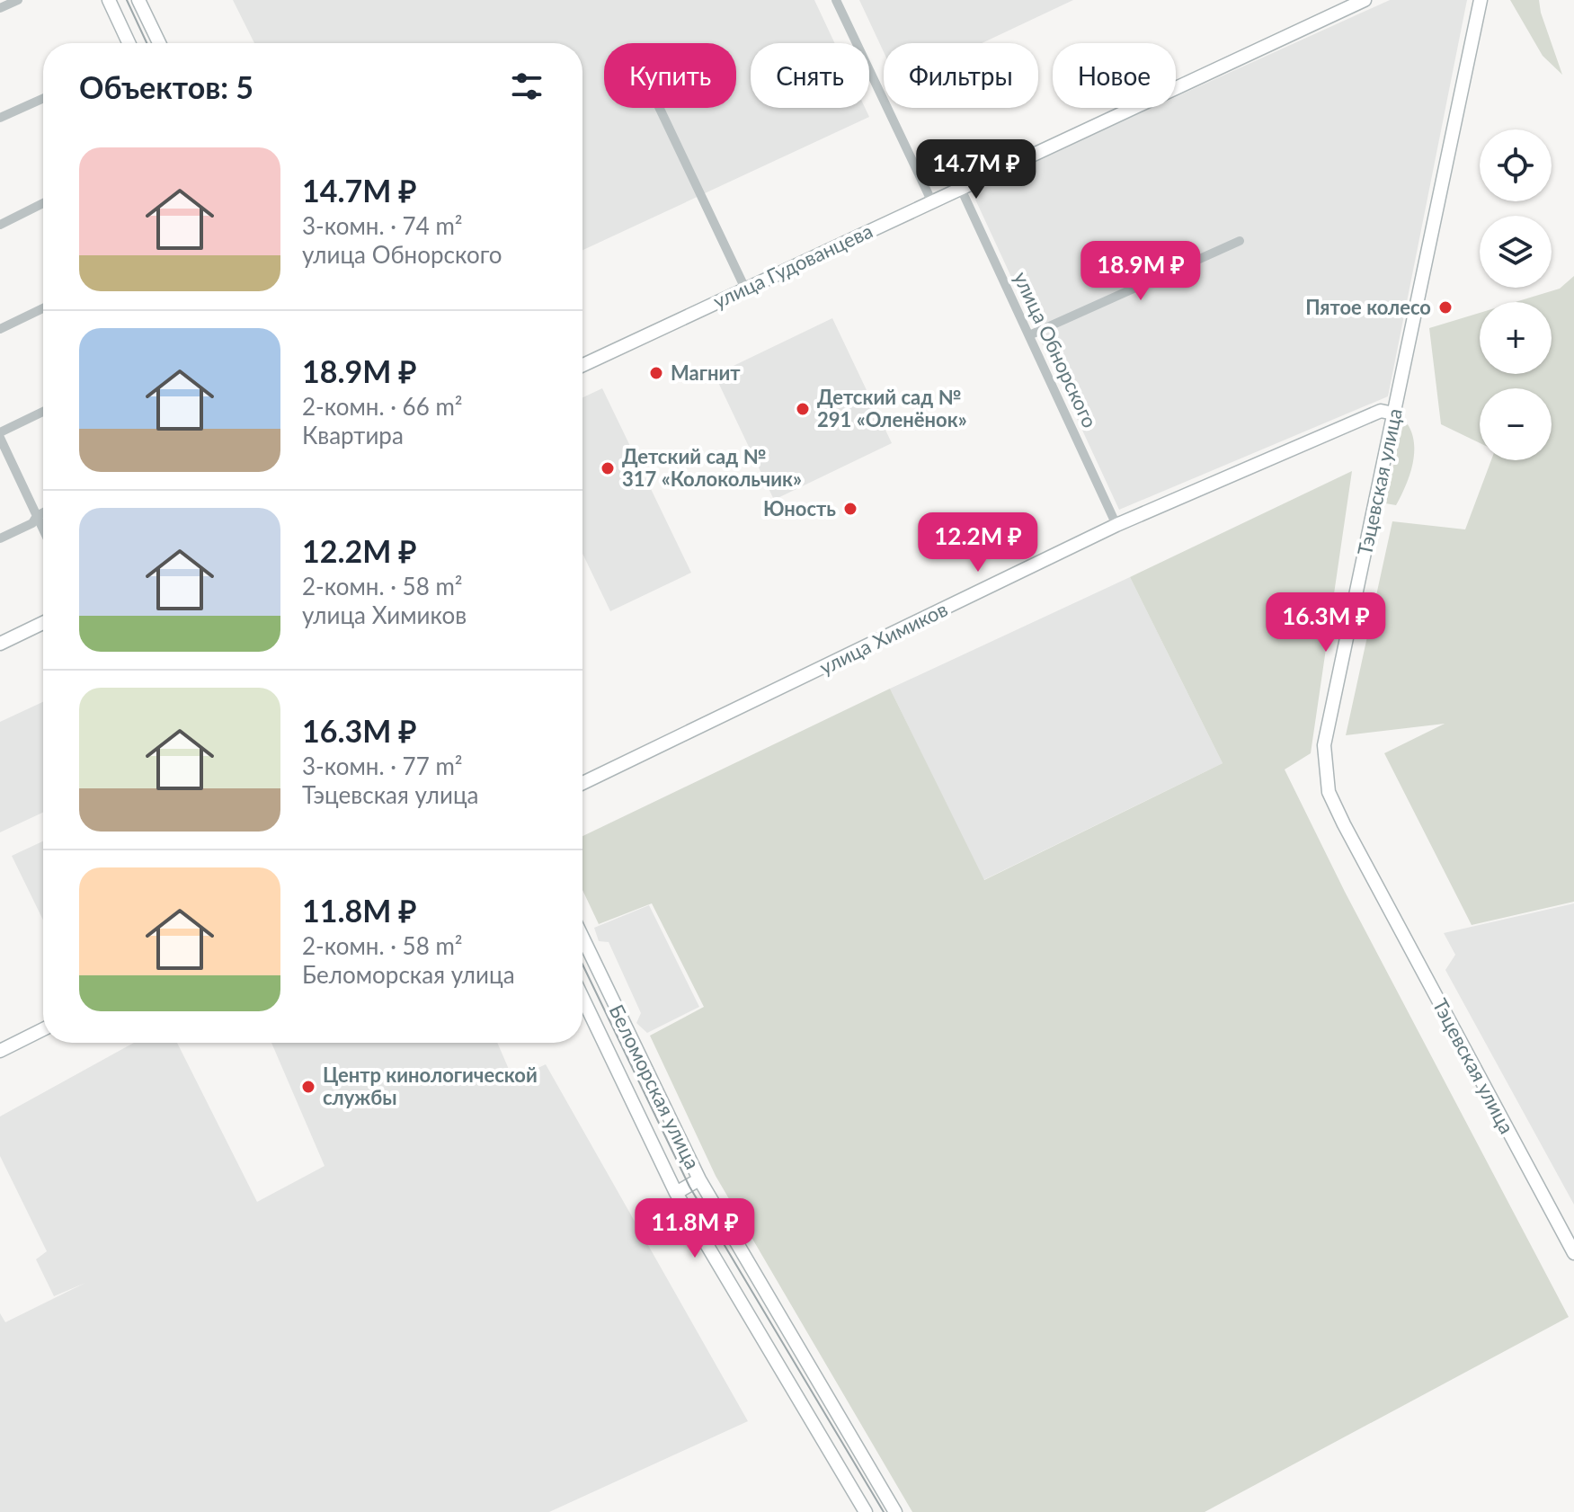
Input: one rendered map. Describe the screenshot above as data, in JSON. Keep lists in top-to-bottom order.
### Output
{
  "streets": {
    "main road": [
      "улица Гудованцева",
      "Тэцевская улица",
      "улица Химиков",
      "Беломорская улица"
    ],
    "street": ["улица Обнорского"]
  },
  "crossings": [
    ["улица Гудованцева", "улица Обнорского"],
    ["улица Обнорского", "улица Химиков"],
    ["Тэцевская улица", "улица Химиков"]
  ],
  "places": [
    "Пятое колесо",
    "Магнит",
    "Детский сад № 291 «Оленёнок»",
    "Детский сад № 317 «Колокольчик»",
    "Юность",
    "Центр кинологической службы"
  ],
  "page": {
    "chip": [
      "Купить",
      "Снять",
      "Фильтры",
      "Новое"
    ],
    "heading": "Объектов: 5",
    "map_buttons": ["+", "−"],
    "list": [
      {
        "name": "14.7M ₽",
        "note": "3-комн. · 74 m² · улица Обнорского"
      },
      {
        "name": "18.9M ₽",
        "note": "2-комн. · 66 m² · Квартира"
      },
      {
        "name": "12.2M ₽",
        "note": "2-комн. · 58 m² · улица Химиков"
      },
      {
        "name": "16.3M ₽",
        "note": "3-комн. · 77 m² · Тэцевская улица"
      },
      {
        "name": "11.8M ₽",
        "note": "2-комн. · 58 m² · Беломорская улица"
      }
    ],
    "price": [
      "14.7M ₽",
      "18.9M ₽",
      "12.2M ₽",
      "16.3M ₽",
      "11.8M ₽"
    ]
  }
}
